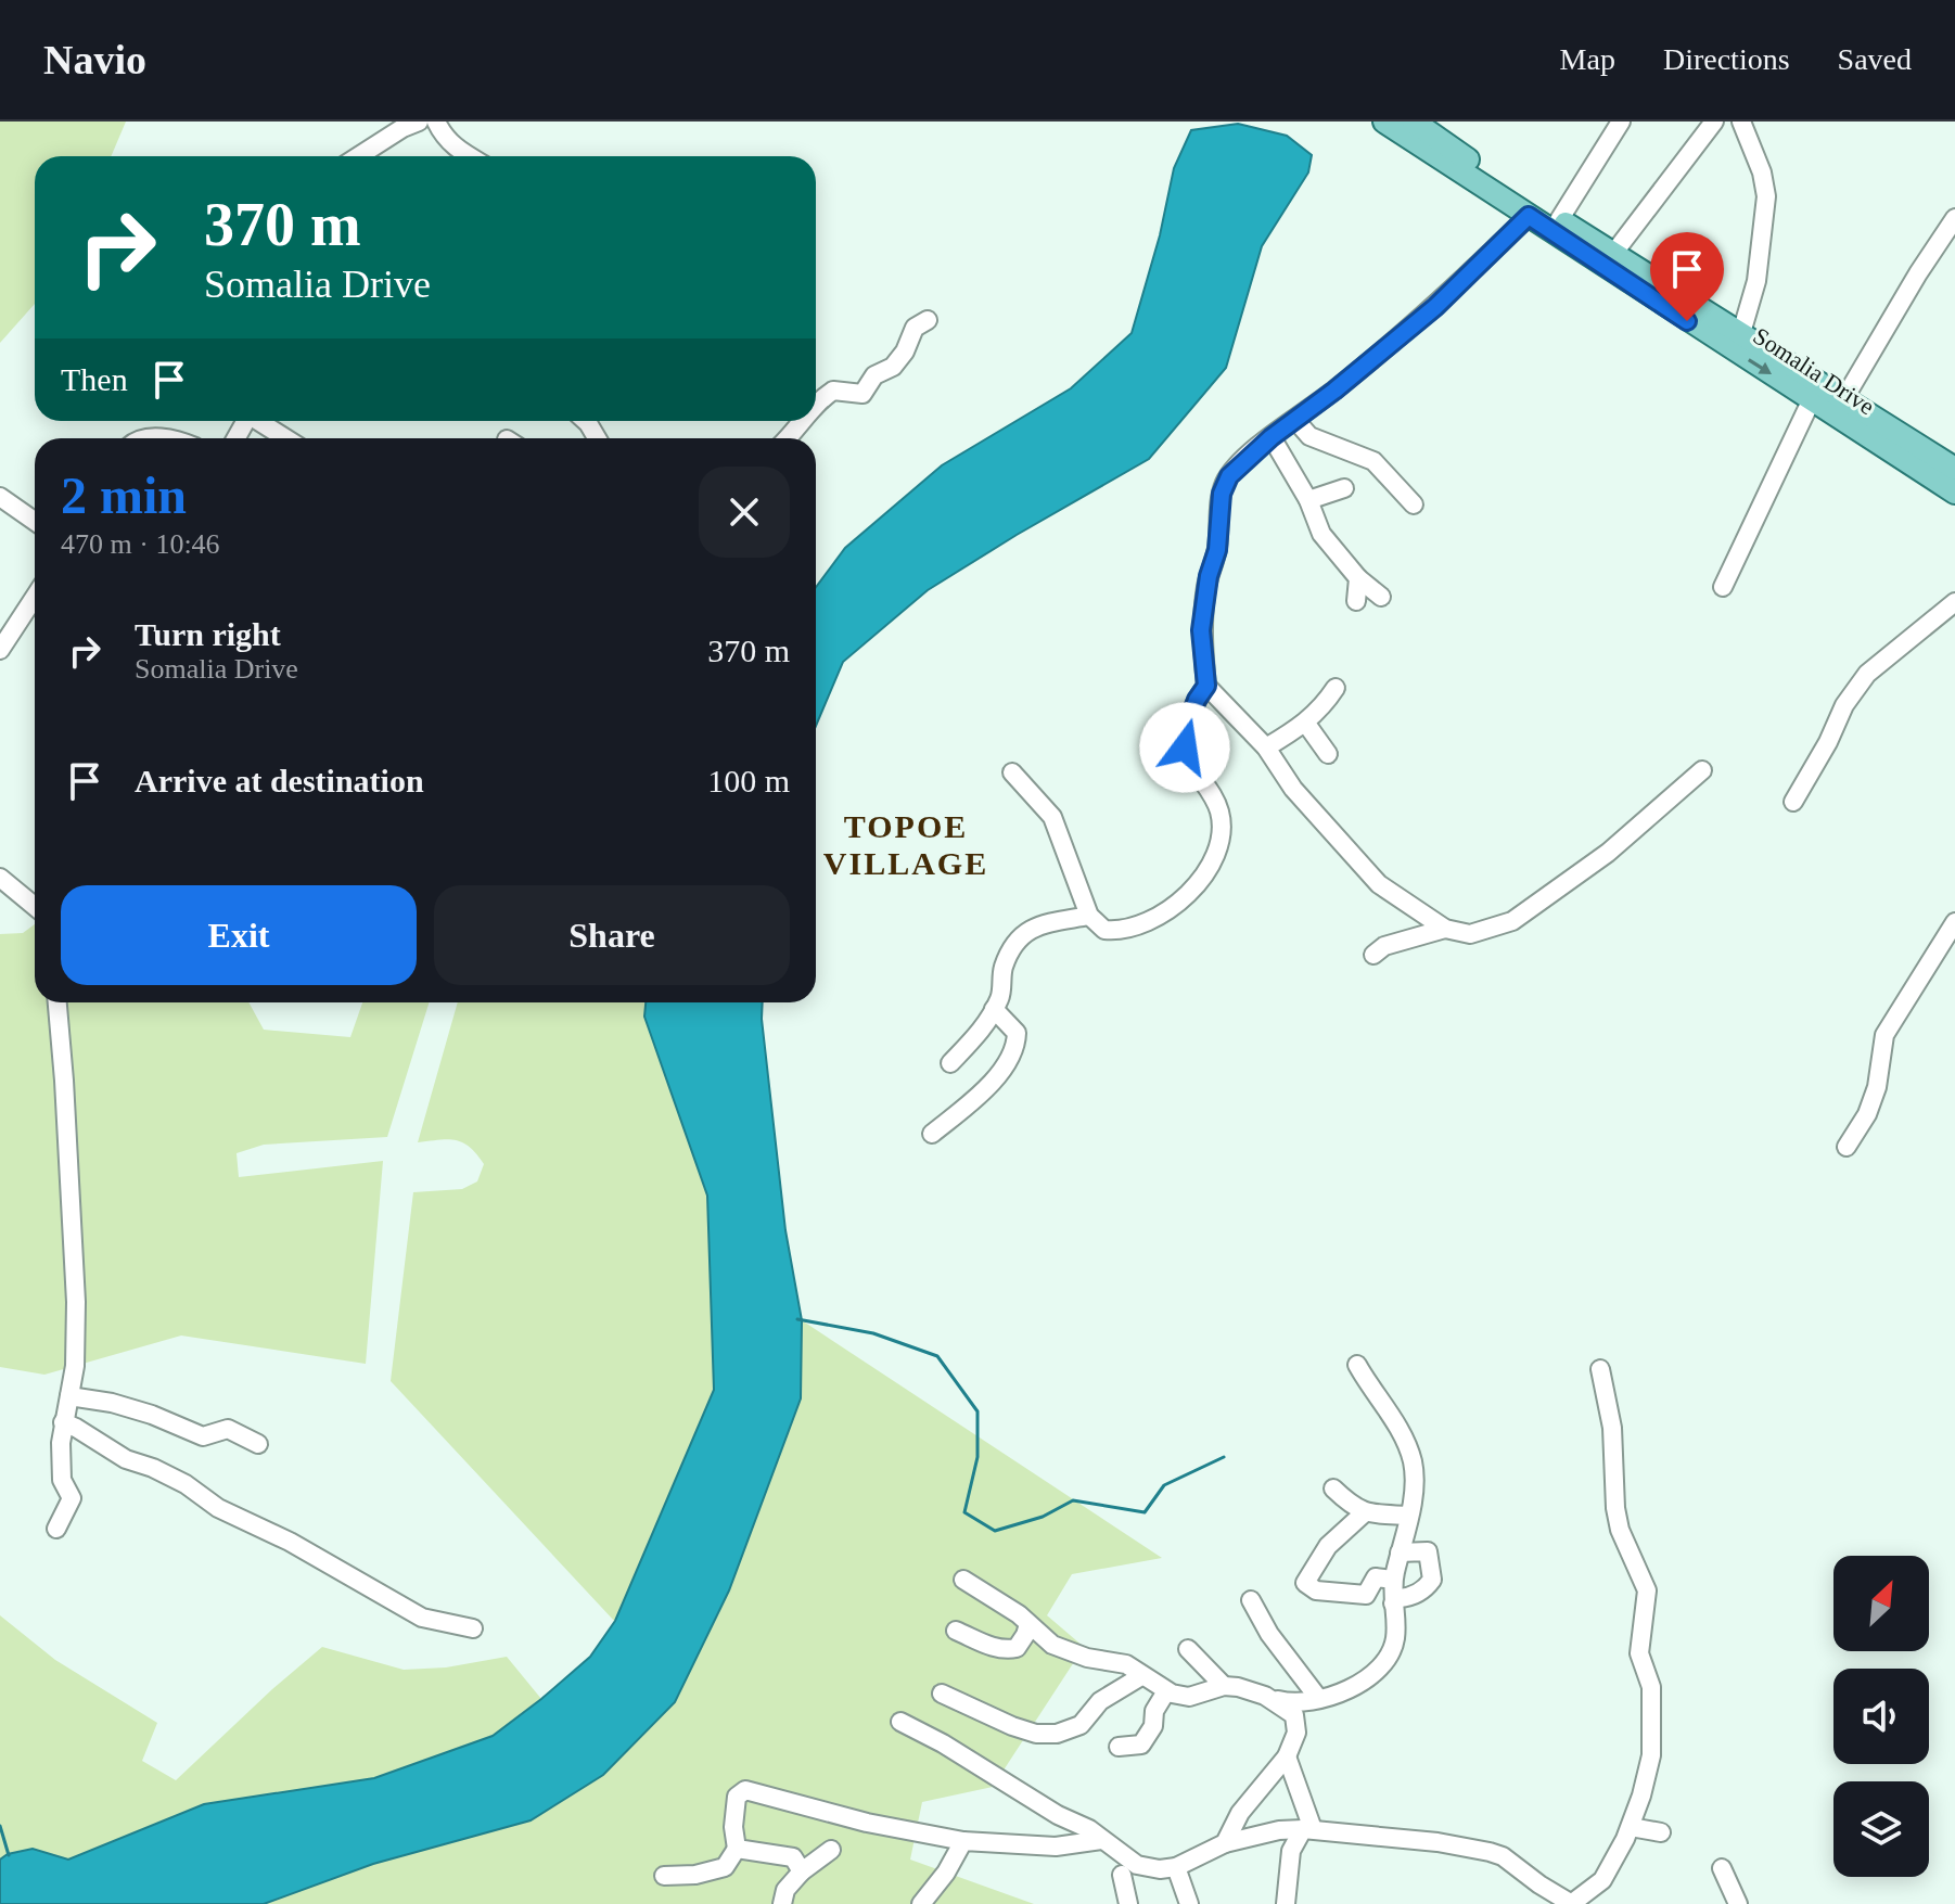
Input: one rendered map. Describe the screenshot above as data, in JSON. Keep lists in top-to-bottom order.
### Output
{
  "streets": {
    "main road": ["Somalia Drive"]
  },
  "districts": ["TOPOE VILLAGE"],
  "north": "top right",
  "page": {
    "header": "Navio",
    "nav": ["Map", "Directions", "Saved"],
    "turn": ["370 m", "Somalia Drive"],
    "then": "Then",
    "heading": ["2 min", "470 m · 10:46"],
    "list": [
      {
        "name": "Turn right",
        "note": "Somalia Drive",
        "value": "370 m"
      },
      {
        "name": "Arrive at destination",
        "value": "100 m"
      }
    ],
    "buttons": ["Exit", "Share"]
  }
}
